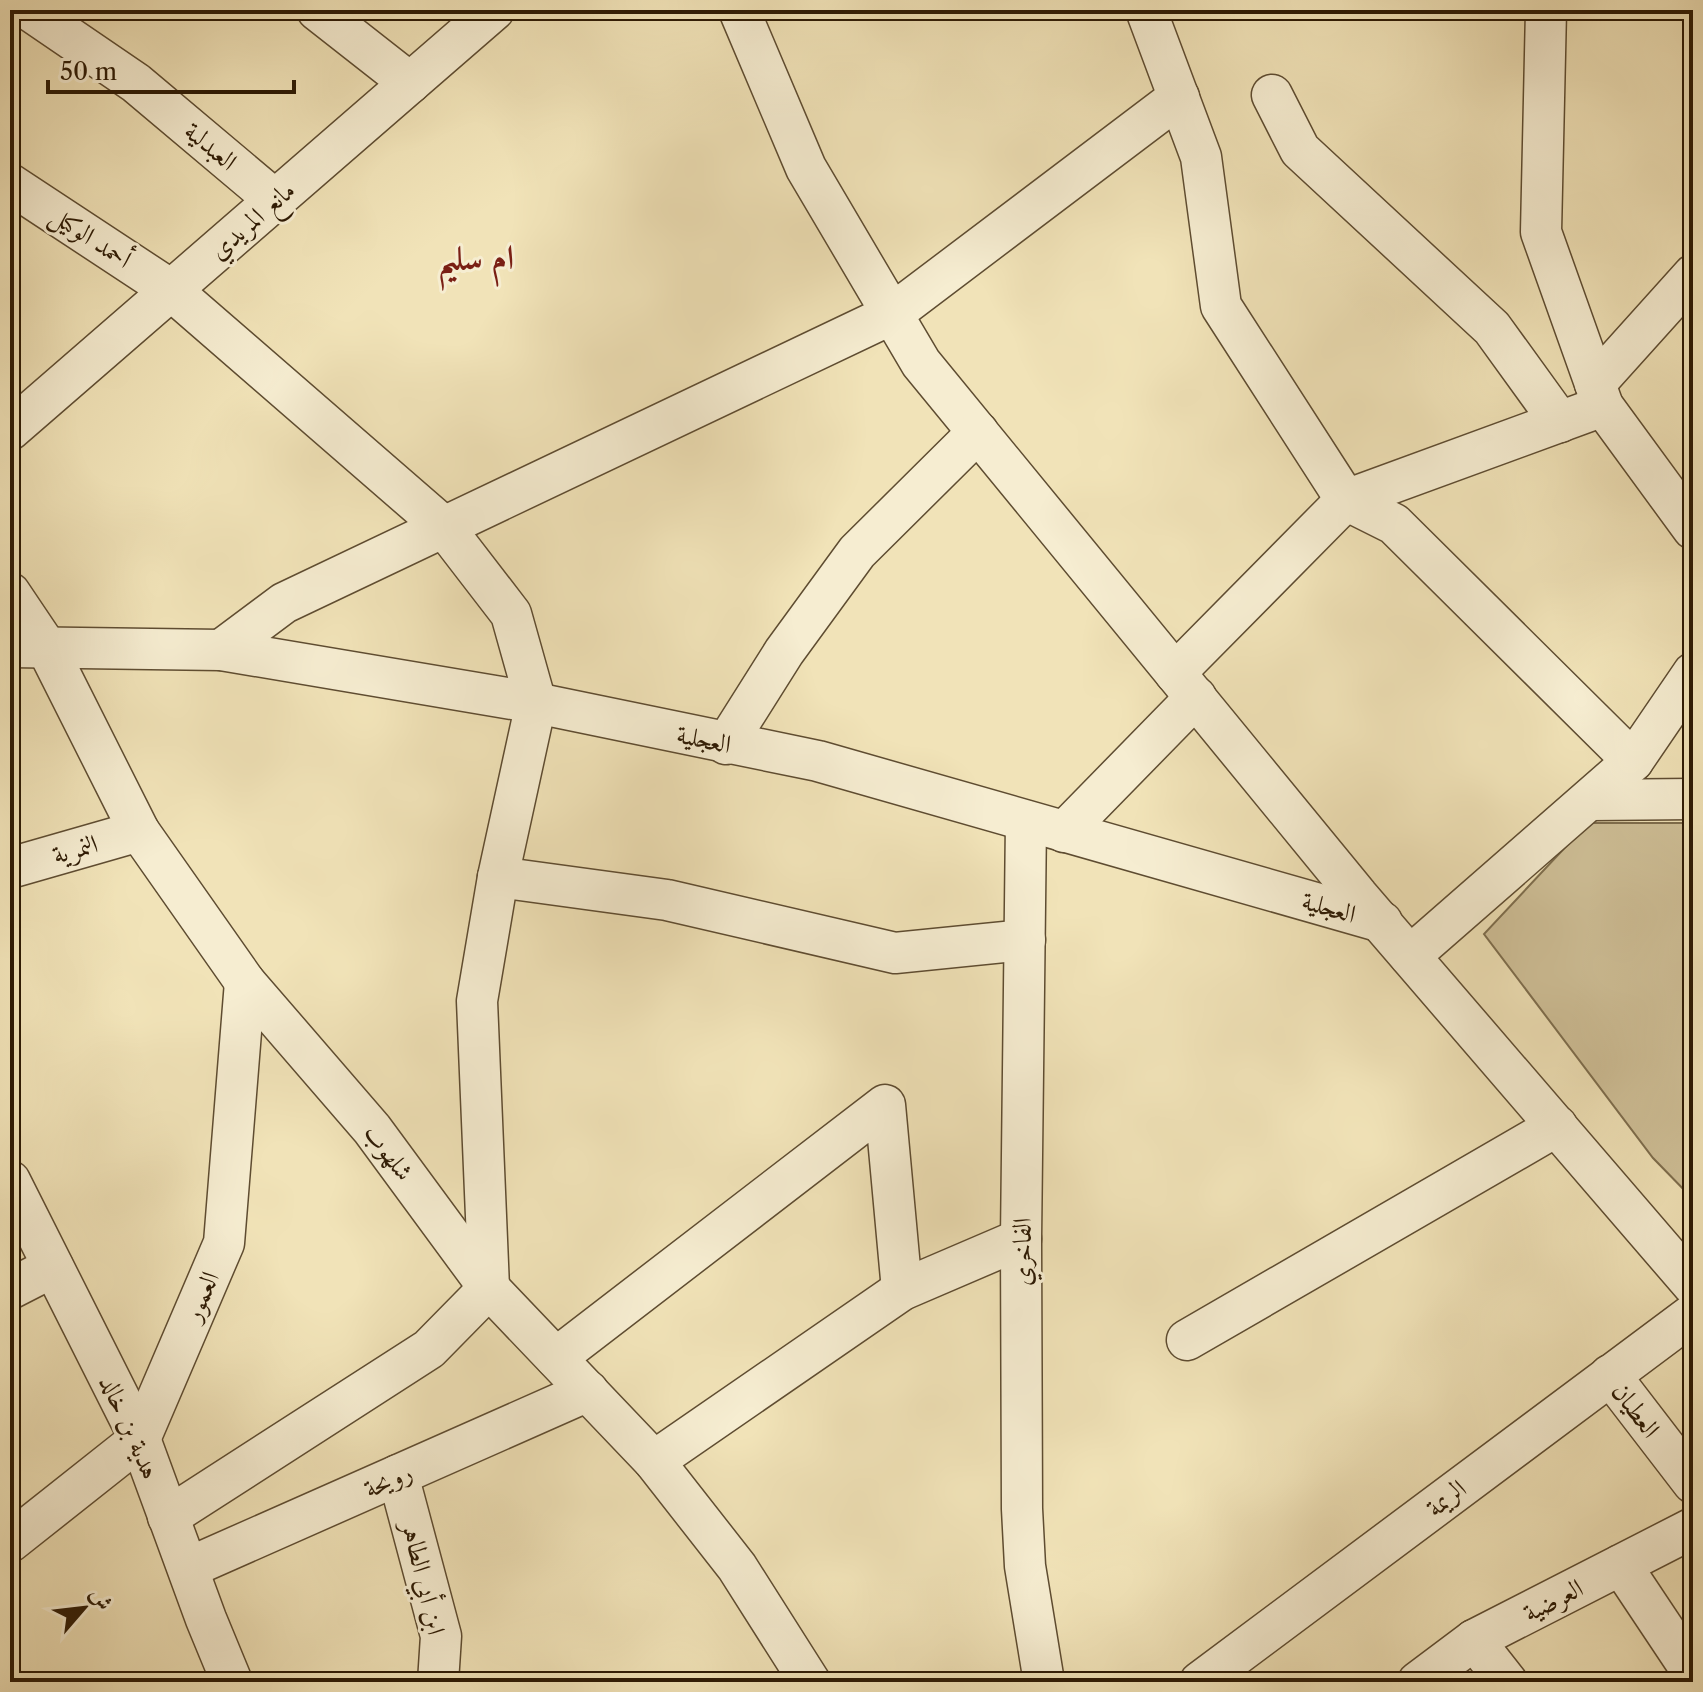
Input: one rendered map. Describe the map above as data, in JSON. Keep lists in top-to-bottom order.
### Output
{
  "streets": {
    "street": [
      "العبدلية",
      "مانع المريدي",
      "أحمد الوكيل",
      "العجلية",
      "النمرية",
      "شلهوب",
      "الفاخري",
      "العمور",
      "العطيان",
      "هدية بن خالد",
      "رويحة",
      "الريمة",
      "ابن أبي الطاهر",
      "العرضية"
    ]
  },
  "crossings": [
    ["العبدلية", "مانع المريدي"],
    ["مانع المريدي", "أحمد الوكيل"],
    ["أحمد الوكيل", "العجلية"],
    ["العجلية", "شلهوب"],
    ["العجلية", "الفاخري"],
    ["النمرية", "شلهوب"],
    ["شلهوب", "العمور"],
    ["شلهوب", "رويحة"],
    ["العمور", "هدية بن خالد"],
    ["العطيان", "الريمة"],
    ["هدية بن خالد", "رويحة"],
    ["رويحة", "ابن أبي الطاهر"]
  ],
  "districts": ["ام سليم"],
  "scale_bar": "50 m",
  "north": "top right"
}
